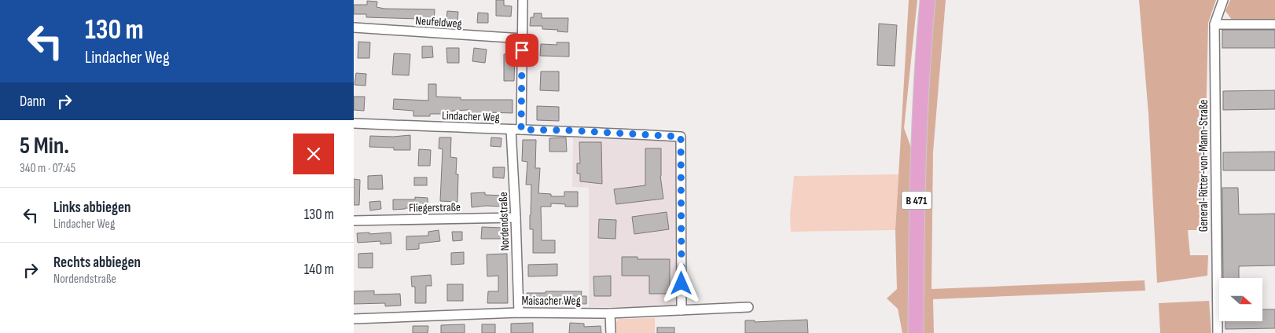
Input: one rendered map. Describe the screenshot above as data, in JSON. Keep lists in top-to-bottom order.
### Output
{
  "streets": {
    "highway": ["B 471"],
    "street": [
      "Neufeldweg",
      "Lindacher Weg",
      "General-Ritter-von-Mann-Straße",
      "Fliegerstraße",
      "Nordendstraße",
      "Maisacher Weg"
    ]
  },
  "crossings": [
    ["Lindacher Weg", "Nordendstraße"],
    ["Lindacher Weg", "Maisacher Weg"],
    ["Fliegerstraße", "Nordendstraße"],
    ["Nordendstraße", "Maisacher Weg"]
  ],
  "north": "right",
  "page": {
    "turn": ["130 m", "Lindacher Weg"],
    "then": "Dann",
    "heading": ["5 Min.", "340 m · 07:45"],
    "list": [
      {
        "name": "Links abbiegen",
        "note": "Lindacher Weg",
        "value": "130 m"
      },
      {
        "name": "Rechts abbiegen",
        "note": "Nordendstraße",
        "value": "140 m"
      }
    ]
  }
}
